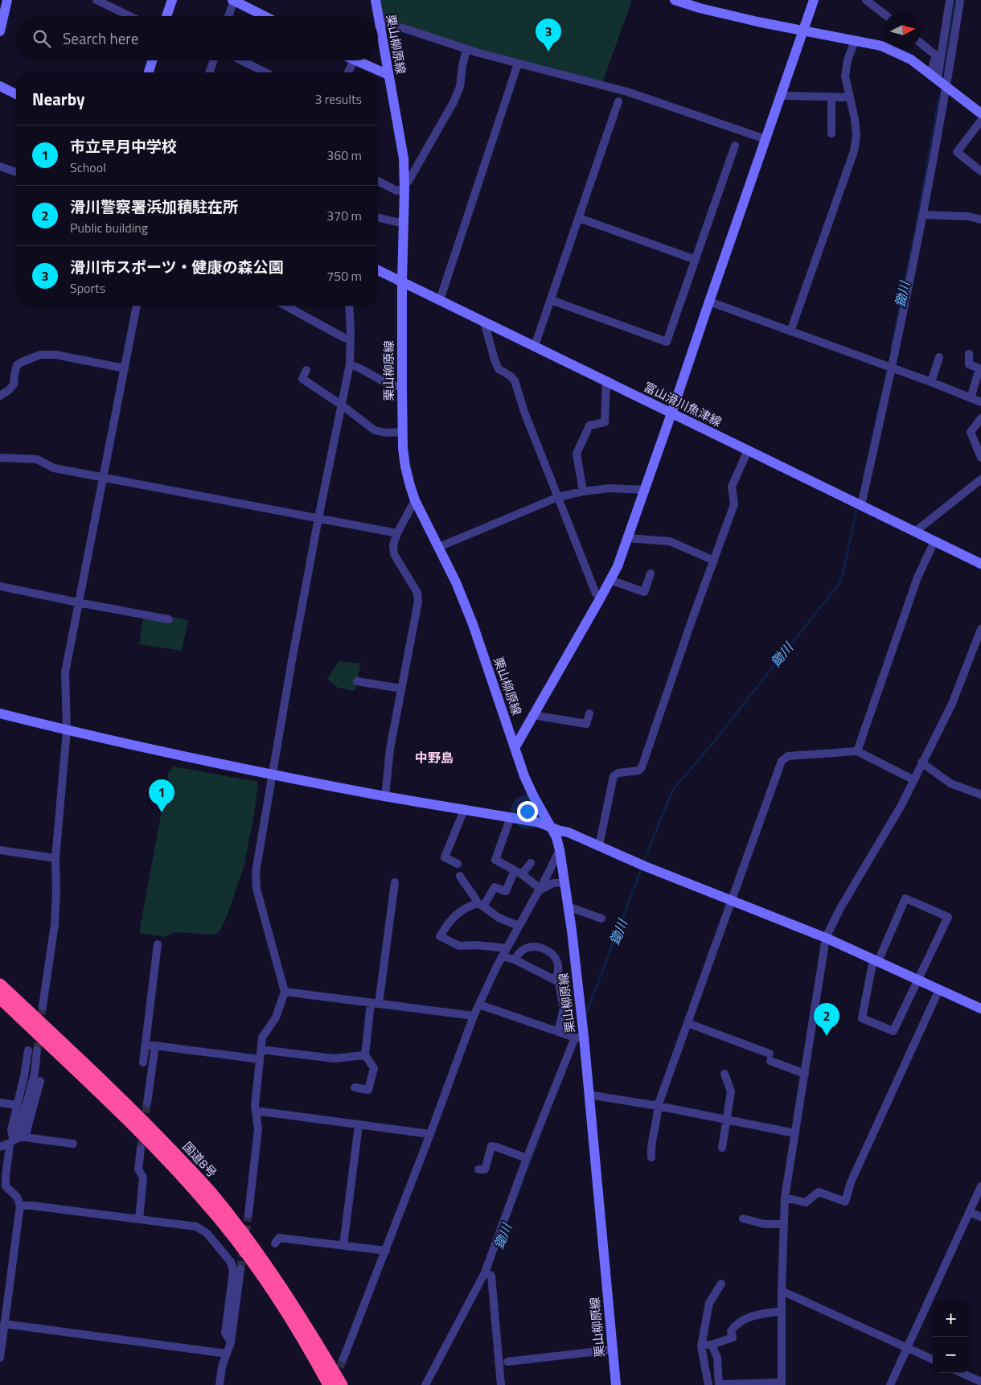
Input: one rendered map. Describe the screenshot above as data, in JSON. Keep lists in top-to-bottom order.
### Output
{
  "streets": {
    "highway": ["国道8号"],
    "street": ["栗山柳原線", "富山滑川魚津線"]
  },
  "crossings": [
    ["栗山柳原線", "富山滑川魚津線"]
  ],
  "districts": ["中野島"],
  "water": ["鋤川"],
  "north": "right",
  "page": {
    "search": "Search here",
    "pins": ["3", "1", "2"],
    "heading": ["Nearby", "3 results"],
    "list": [
      {
        "mark": "1",
        "name": "市立早月中学校",
        "note": "School",
        "value": "360 m"
      },
      {
        "mark": "2",
        "name": "滑川警察署浜加積駐在所",
        "note": "Public building",
        "value": "370 m"
      },
      {
        "mark": "3",
        "name": "滑川市スポーツ・健康の森公園",
        "note": "Sports",
        "value": "750 m"
      }
    ],
    "map_buttons": ["+", "−"]
  }
}
